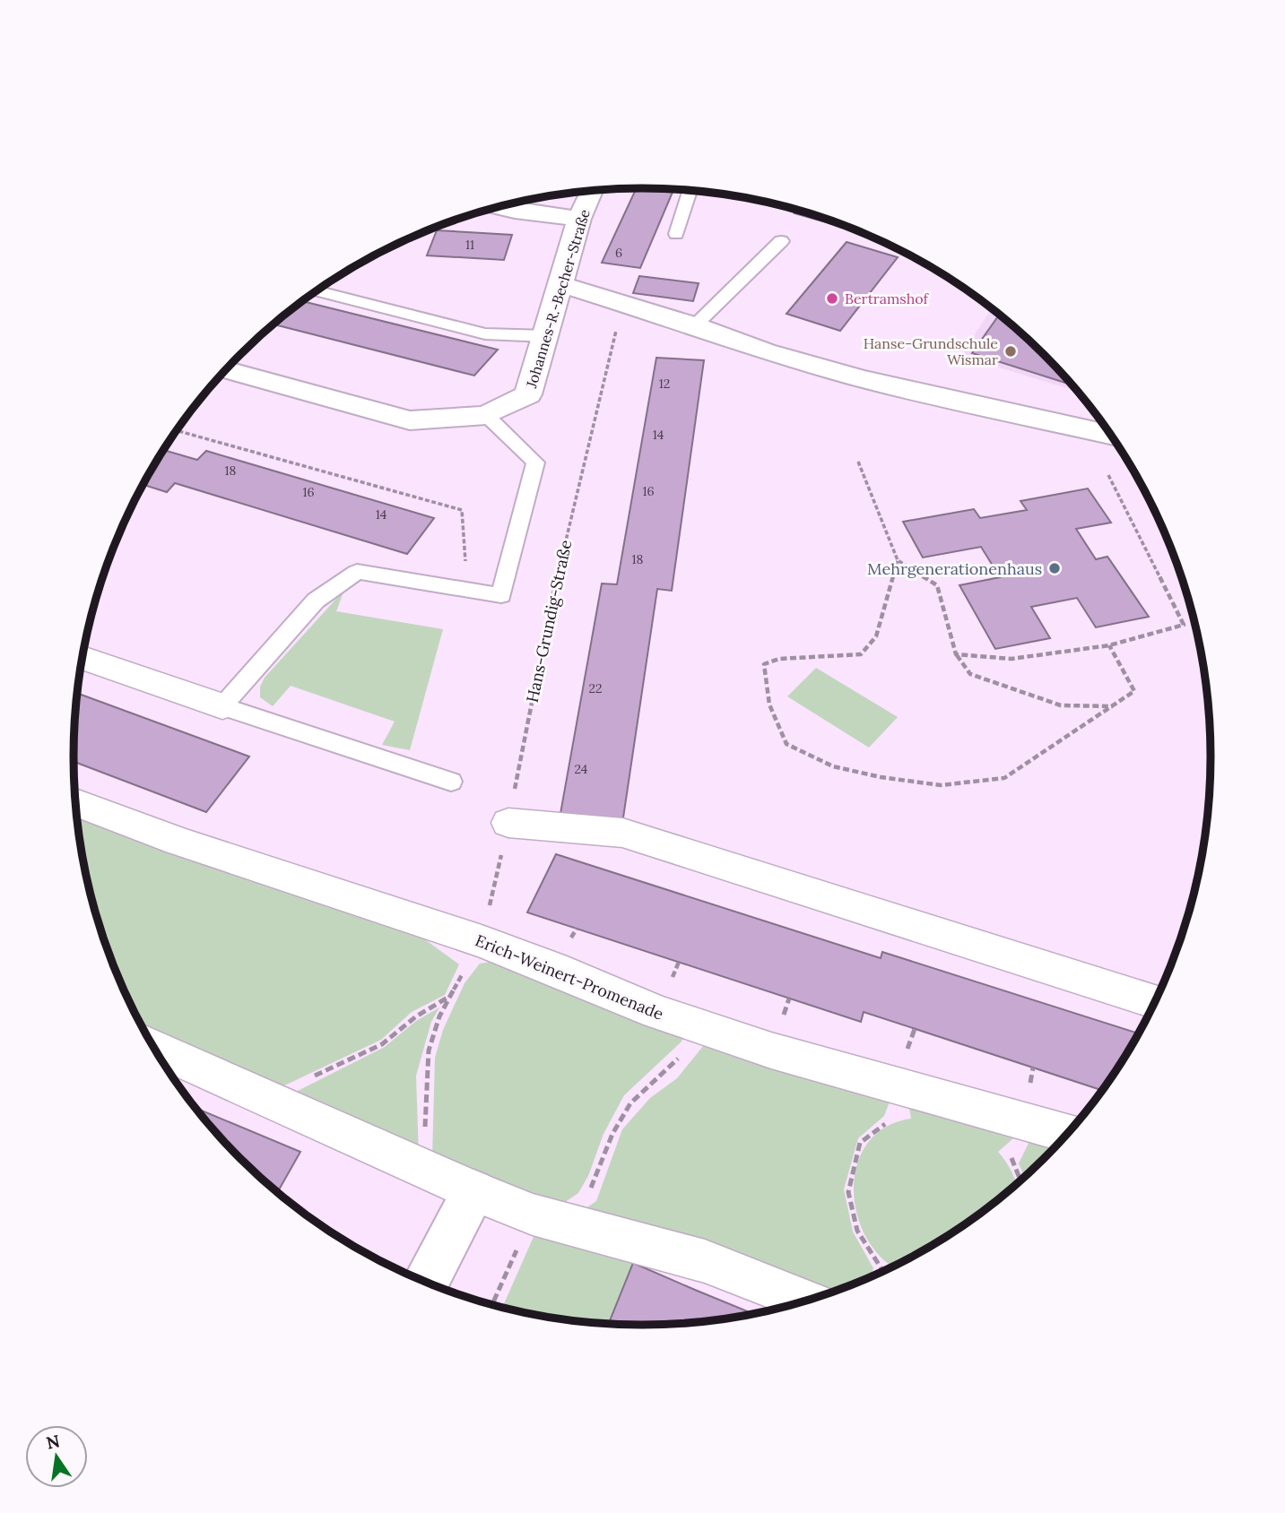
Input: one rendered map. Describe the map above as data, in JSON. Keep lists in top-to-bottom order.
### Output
{
  "streets": {
    "street": ["Johannes-R.-Becher-Straße", "Erich-Weinert-Promenade"],
    "path": ["Hans-Grundig-Straße"]
  },
  "crossings": [
    ["Hans-Grundig-Straße", "Erich-Weinert-Promenade"]
  ],
  "places": ["Bertramshof", "Hanse-Grundschule Wismar", "Mehrgenerationenhaus"],
  "house_numbers": [
    "11",
    "6",
    "12",
    "14",
    "18",
    "16",
    "16",
    "14",
    "18",
    "22",
    "24"
  ],
  "north": "top"
}
